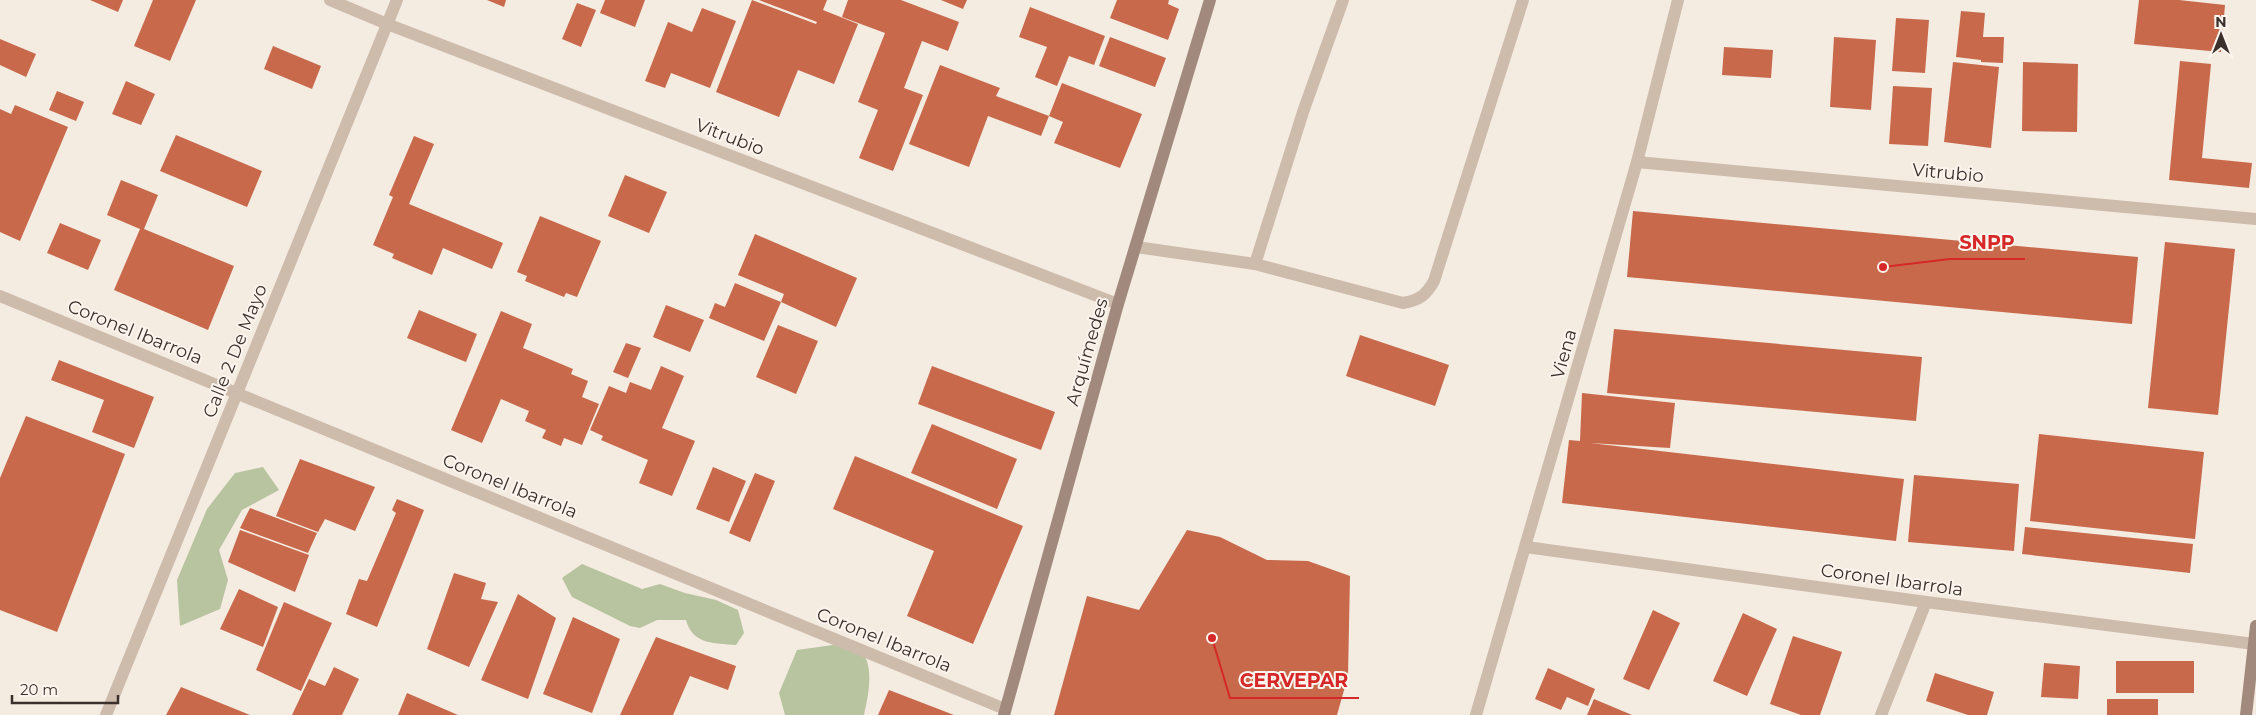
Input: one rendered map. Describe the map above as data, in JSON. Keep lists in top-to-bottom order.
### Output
{
  "streets": {
    "main road": ["Arquímedes"],
    "street": [
      "Vitrubio",
      "Coronel Ibarrola",
      "Calle 2 De Mayo",
      "Viena"
    ]
  },
  "crossings": [
    ["Vitrubio", "Calle 2 De Mayo"],
    ["Vitrubio", "Arquímedes"],
    ["Vitrubio", "Viena"],
    ["Coronel Ibarrola", "Calle 2 De Mayo"],
    ["Coronel Ibarrola", "Arquímedes"],
    ["Coronel Ibarrola", "Viena"]
  ],
  "places": ["SNPP", "CERVEPAR"],
  "scale_bar": "20 m",
  "north": "top"
}
